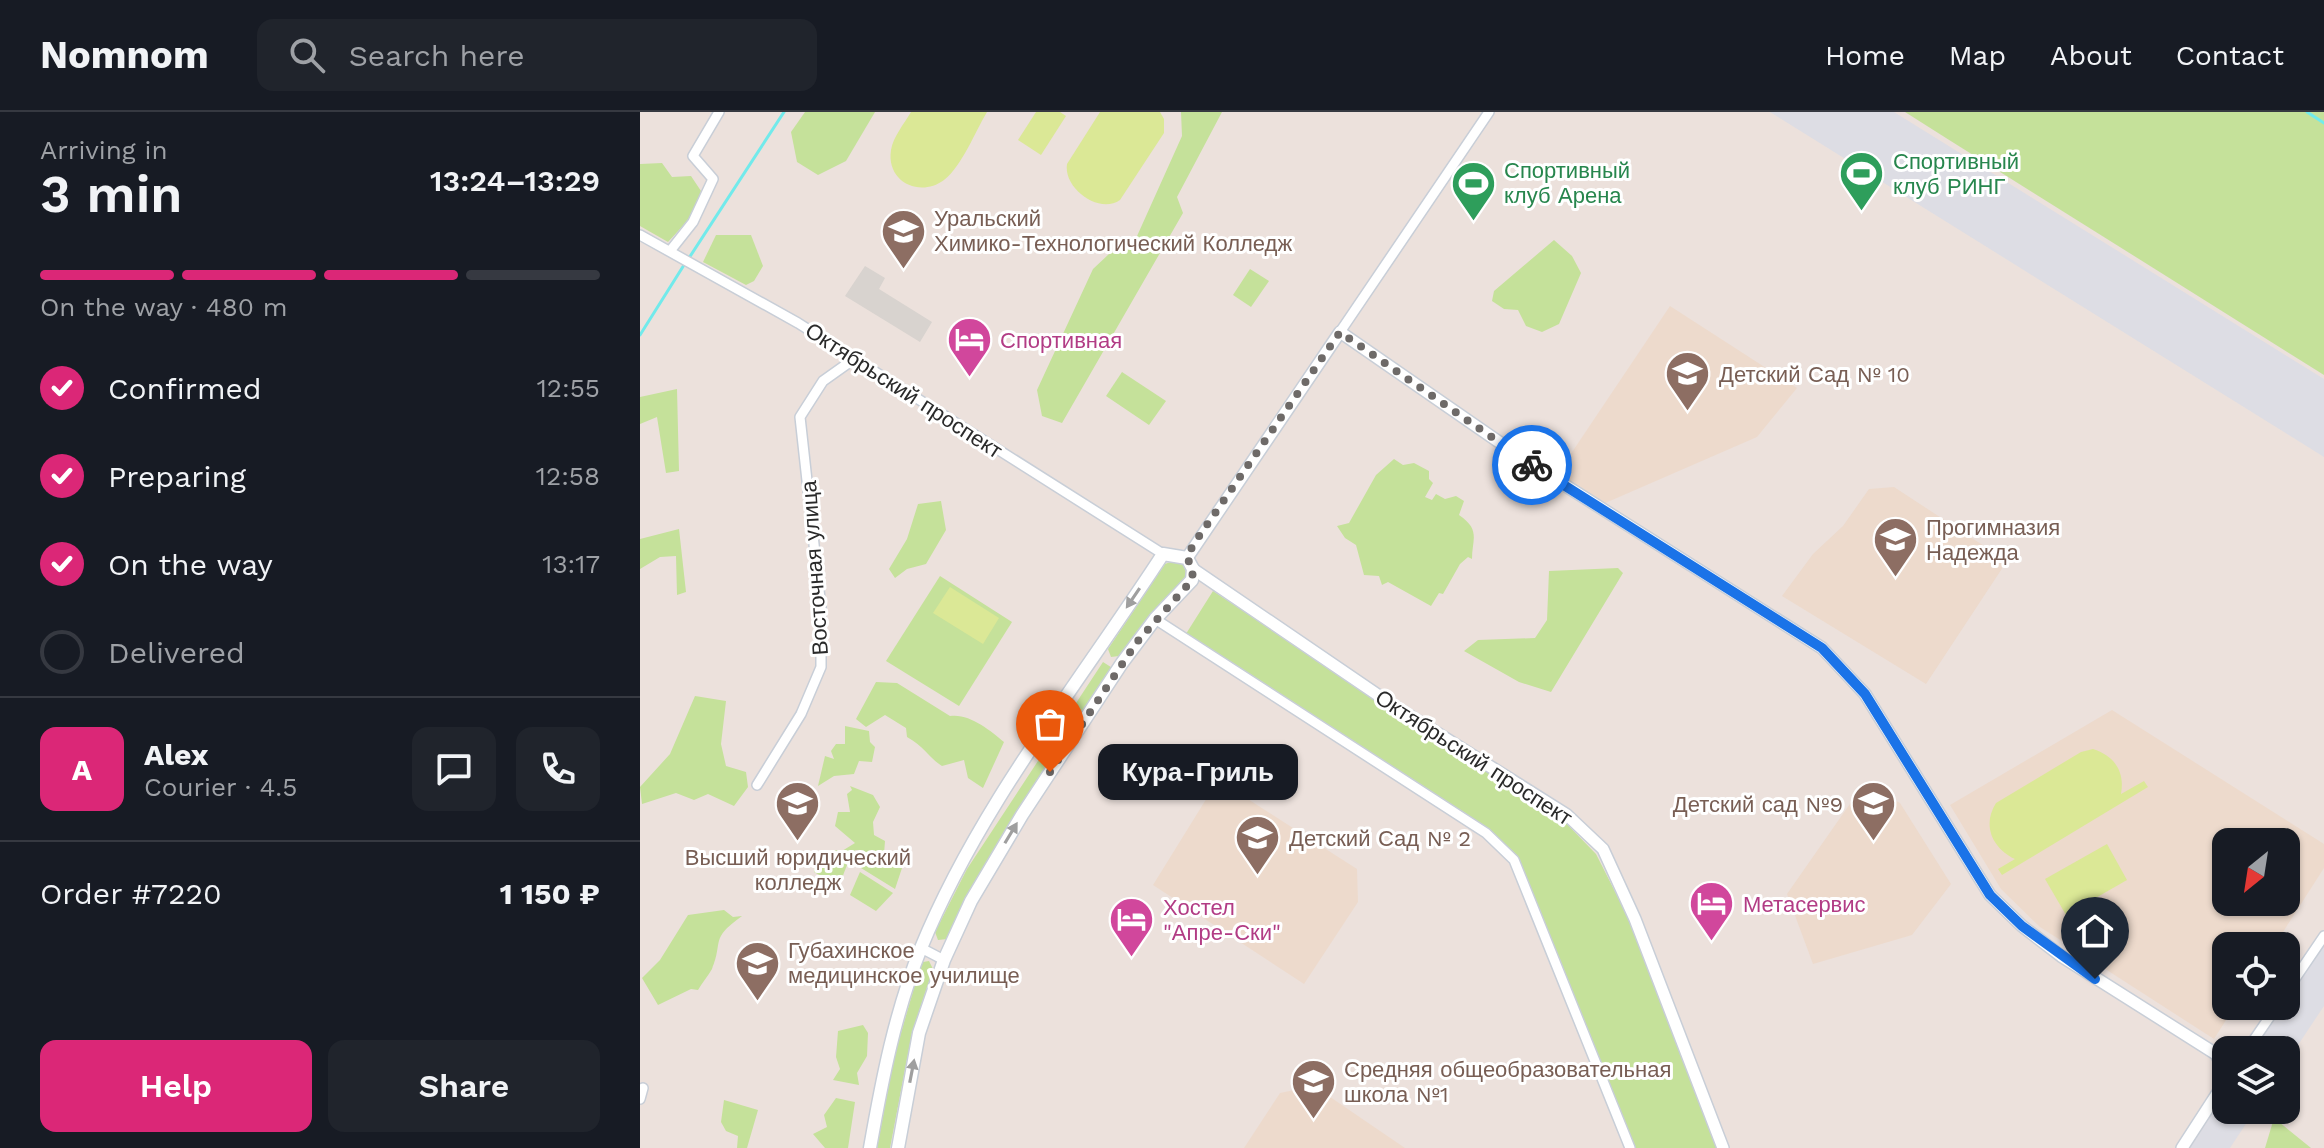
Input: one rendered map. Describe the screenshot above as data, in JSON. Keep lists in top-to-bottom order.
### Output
{
  "streets": {
    "street": ["Октябрьский проспект", "Восточная улица"]
  },
  "crossings": [
    ["Октябрьский проспект", "Восточная улица"]
  ],
  "places": {
    "sports": ["Спортивный клуб РИНГ", "Спортивный клуб Арена"],
    "school or university": [
      "Уральский Химико-Технологический Колледж",
      "Детский Сад № 10",
      "Прогимназия Надежда",
      "Высший юридический колледж",
      "Детский сад №9",
      "Детский Сад № 2",
      "Губахинское медицинское училище",
      "Средняя общеобразовательная школа №1"
    ],
    "hotel": ["Спортивная", "Метасервис", "Хостел \"Апре-Ски\""],
    "other": ["Кура-Гриль"]
  },
  "north": "bottom left",
  "page": {
    "header": "Nomnom",
    "search": "Search here",
    "nav": [
      "Home",
      "Map",
      "About",
      "Contact"
    ],
    "heading": ["3 min", "Arriving in", "13:24–13:29"],
    "panel": [
      "Alex",
      "Courier · 4.5",
      "Order #7220",
      "1 150 ₽"
    ],
    "bar": "On the way · 480 m",
    "list": [
      ["Confirmed", "12:55"],
      ["Preparing", "12:58"],
      ["On the way", "13:17"],
      "Delivered"
    ],
    "round": "A",
    "bubble": "Кура-Гриль",
    "buttons": ["Help", "Share"]
  }
}
